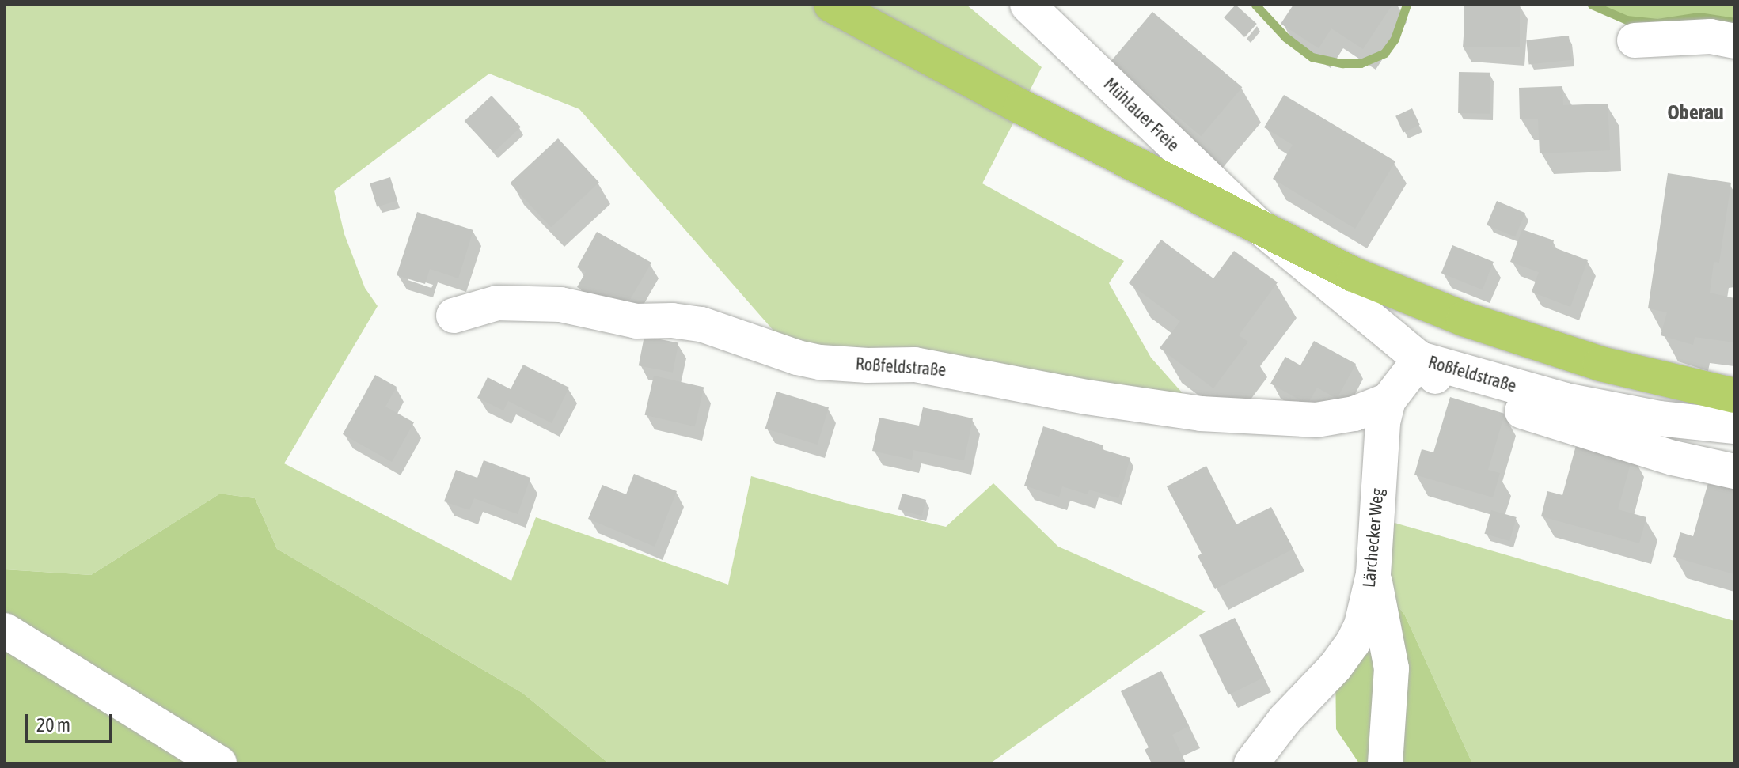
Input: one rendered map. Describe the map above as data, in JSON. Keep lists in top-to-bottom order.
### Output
{
  "streets": {
    "main road": ["Roßfeldstraße"],
    "street": ["Mühlauer Freie", "Lärchecker Weg"]
  },
  "crossings": [
    ["Mühlauer Freie", "Roßfeldstraße"],
    ["Roßfeldstraße", "Lärchecker Weg"]
  ],
  "districts": ["Oberau"],
  "scale_bar": "20 m"
}
